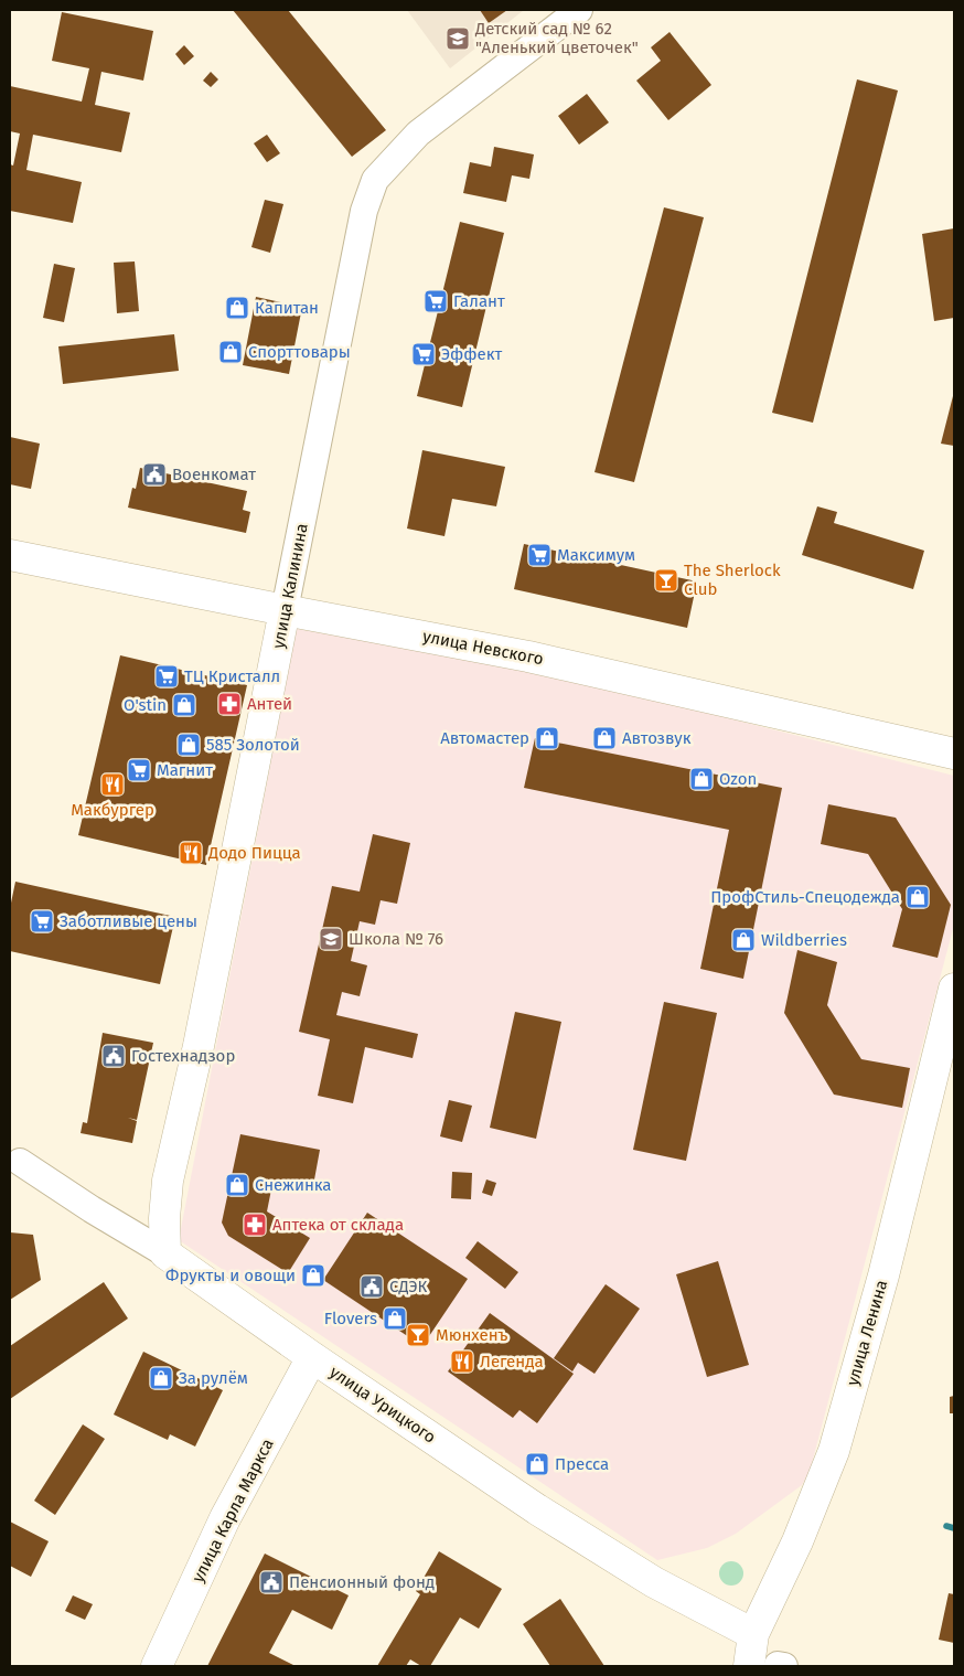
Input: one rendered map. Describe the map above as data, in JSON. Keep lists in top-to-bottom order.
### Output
{
  "streets": {
    "street": [
      "улица Калинина",
      "улица Невского",
      "улица Ленина",
      "улица Урицкого",
      "улица Карла Маркса"
    ]
  },
  "crossings": [
    ["улица Калинина", "улица Невского"],
    ["улица Калинина", "улица Урицкого"],
    ["улица Ленина", "улица Урицкого"],
    ["улица Урицкого", "улица Карла Маркса"]
  ],
  "places": {
    "school or university": ["Детский сад № 62 \"Аленький цветочек\"", "Школа № 76"],
    "supermarket": [
      "Галант",
      "Эффект",
      "Максимум",
      "ТЦ Кристалл",
      "Магнит",
      "Заботливые цены"
    ],
    "shop": [
      "Капитан",
      "Спорттовары",
      "O'stin",
      "Автомастер",
      "Автозвук",
      "585 Золотой",
      "Ozon",
      "ПрофСтиль-Спецодежда",
      "Wildberries",
      "Снежинка",
      "Фрукты и овощи",
      "Flovers",
      "За рулём",
      "Пресса"
    ],
    "public building": [
      "Военкомат",
      "Гостехнадзор",
      "СДЭК",
      "Пенсионный фонд"
    ],
    "bar": ["The Sherlock Club", "Мюнхенъ"],
    "pharmacy": ["Антей", "Аптека от склада"],
    "restaurant": ["Макбургер", "Додо Пицца", "Легенда"]
  }
}
